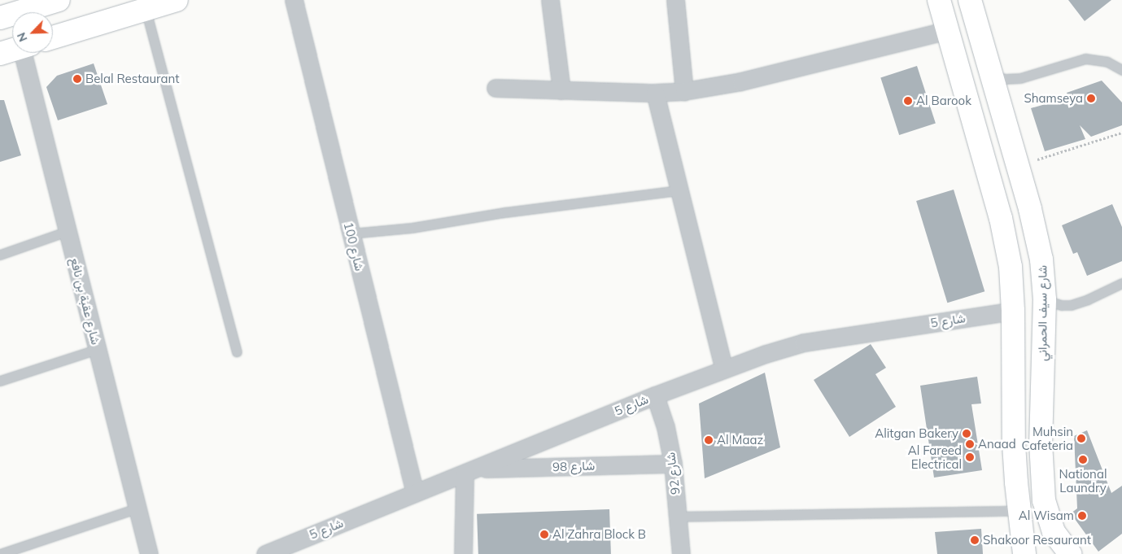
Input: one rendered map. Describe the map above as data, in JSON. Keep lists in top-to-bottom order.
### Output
{
  "streets": {
    "street": [
      "شارع 100",
      "شارع عقبة بن نافع",
      "شارع سيف الحمراني",
      "شارع 5",
      "شارع 98",
      "شارع 92"
    ]
  },
  "crossings": [
    ["شارع 100", "شارع 5"],
    ["شارع 5", "شارع 98"],
    ["شارع 5", "شارع 92"],
    ["شارع 98", "شارع 92"]
  ],
  "places": [
    "Belal Restaurant",
    "Shamseya",
    "Al Barook",
    "Alitgan Bakery",
    "Muhsin Cafeteria",
    "Al Maaz",
    "Anaad",
    "Al Fareed Electrical",
    "National Laundry",
    "Al Wisam",
    "Al Zahra Block B",
    "Shakoor Resaurant"
  ],
  "north": "bottom left"
}
